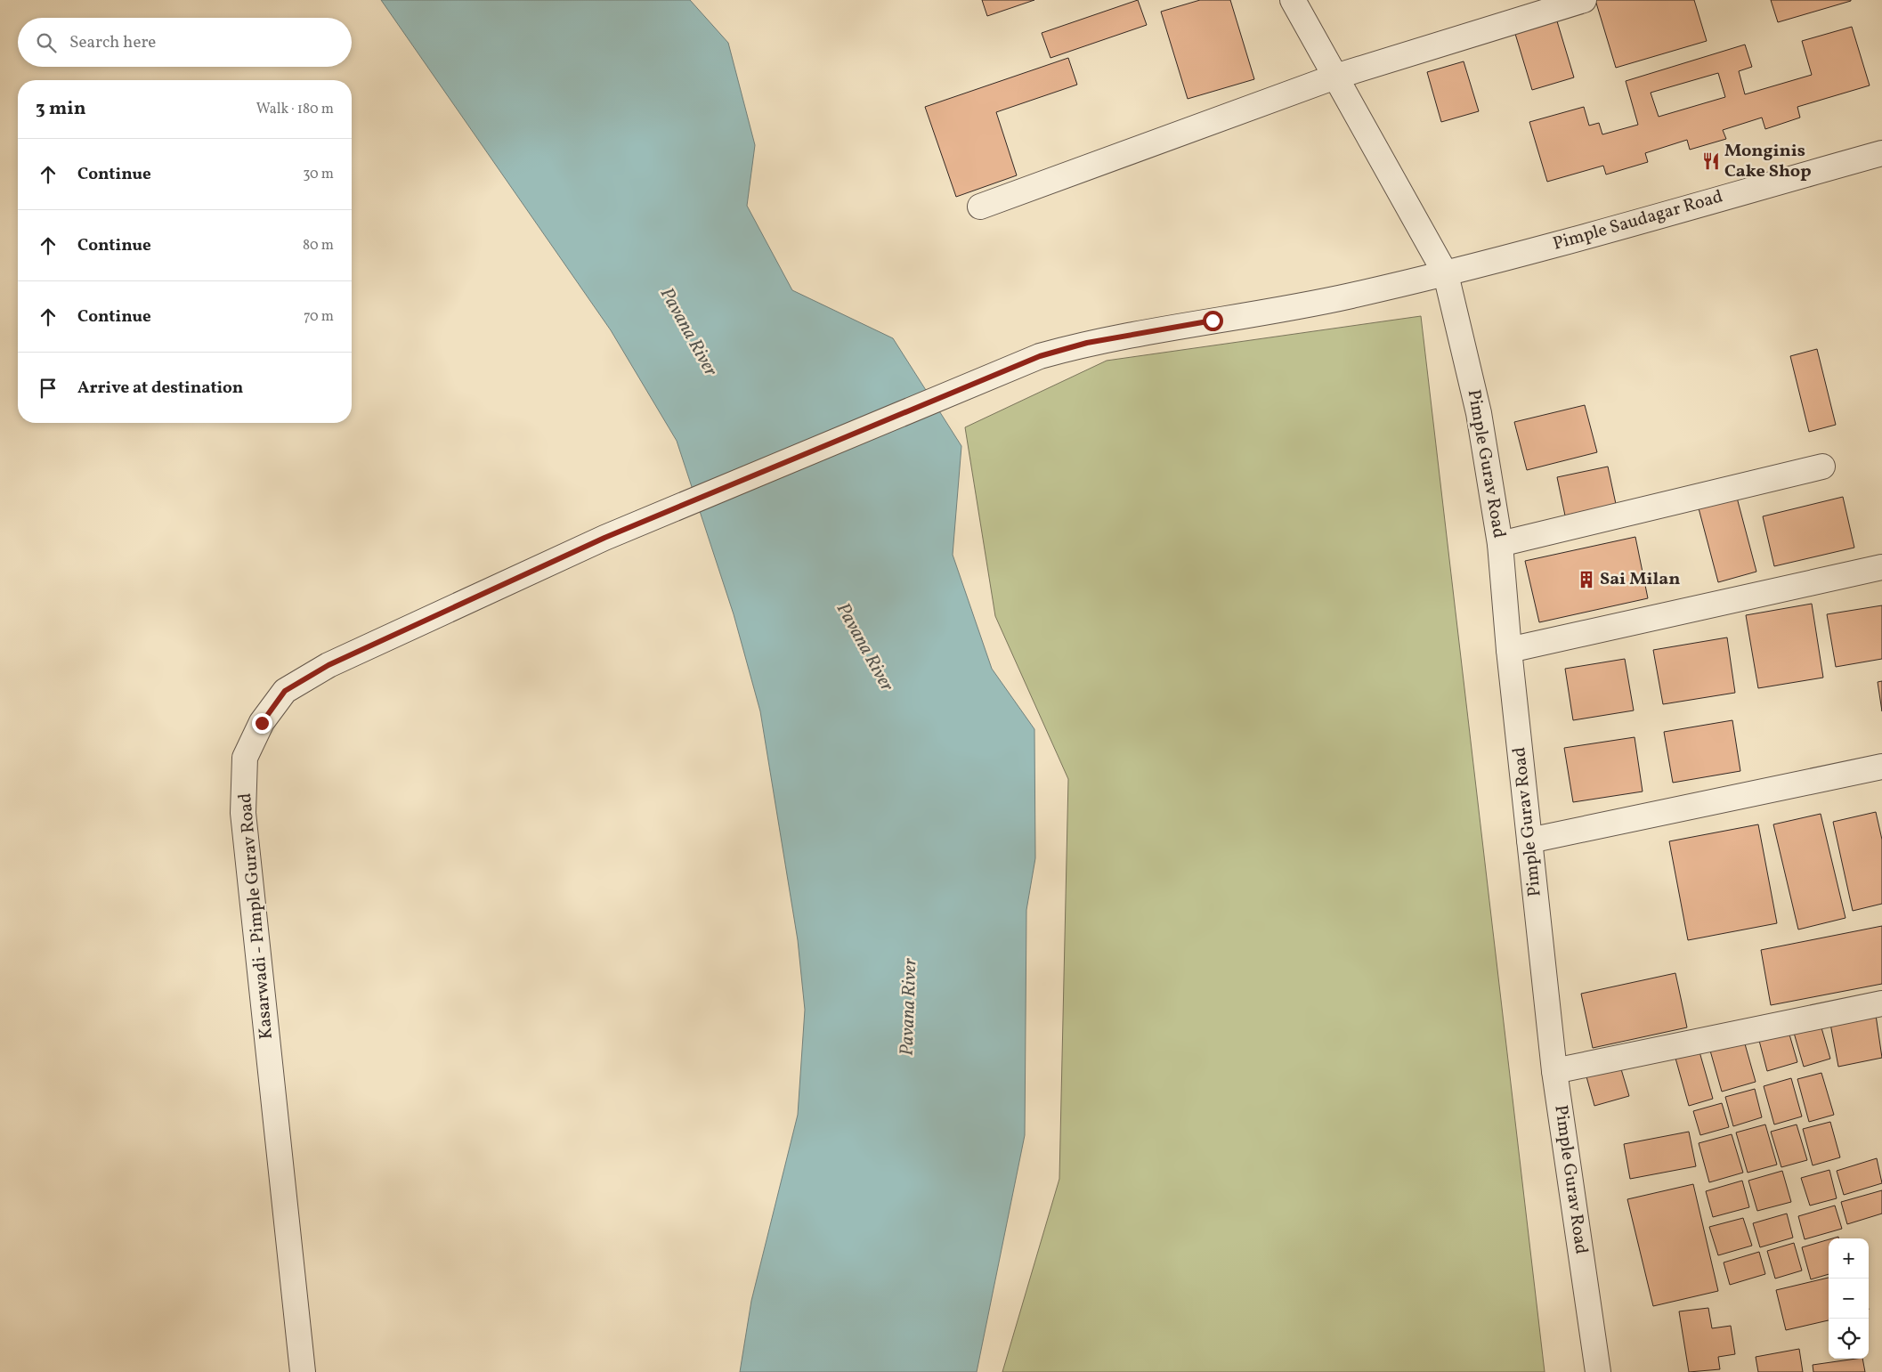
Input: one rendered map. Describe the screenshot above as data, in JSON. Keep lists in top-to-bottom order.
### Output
{
  "streets": {
    "street": ["Pimple Saudagar Road", "Pimple Gurav Road", "Kasarwadi - Pimple Gurav Road"]
  },
  "crossings": [
    ["Pimple Saudagar Road", "Pimple Gurav Road"],
    ["Pimple Saudagar Road", "Kasarwadi - Pimple Gurav Road"],
    ["Pimple Gurav Road", "Kasarwadi - Pimple Gurav Road"]
  ],
  "water": ["Pavana River"],
  "places": {
    "restaurant": ["Monginis Cake Shop"],
    "building": ["Sai Milan"]
  },
  "page": {
    "search": "Search here",
    "heading": ["3 min", "Walk · 180 m"],
    "list": [
      ["Continue", "30 m"],
      ["Continue", "80 m"],
      ["Continue", "70 m"],
      "Arrive at destination"
    ],
    "map_buttons": ["+", "−"]
  }
}
